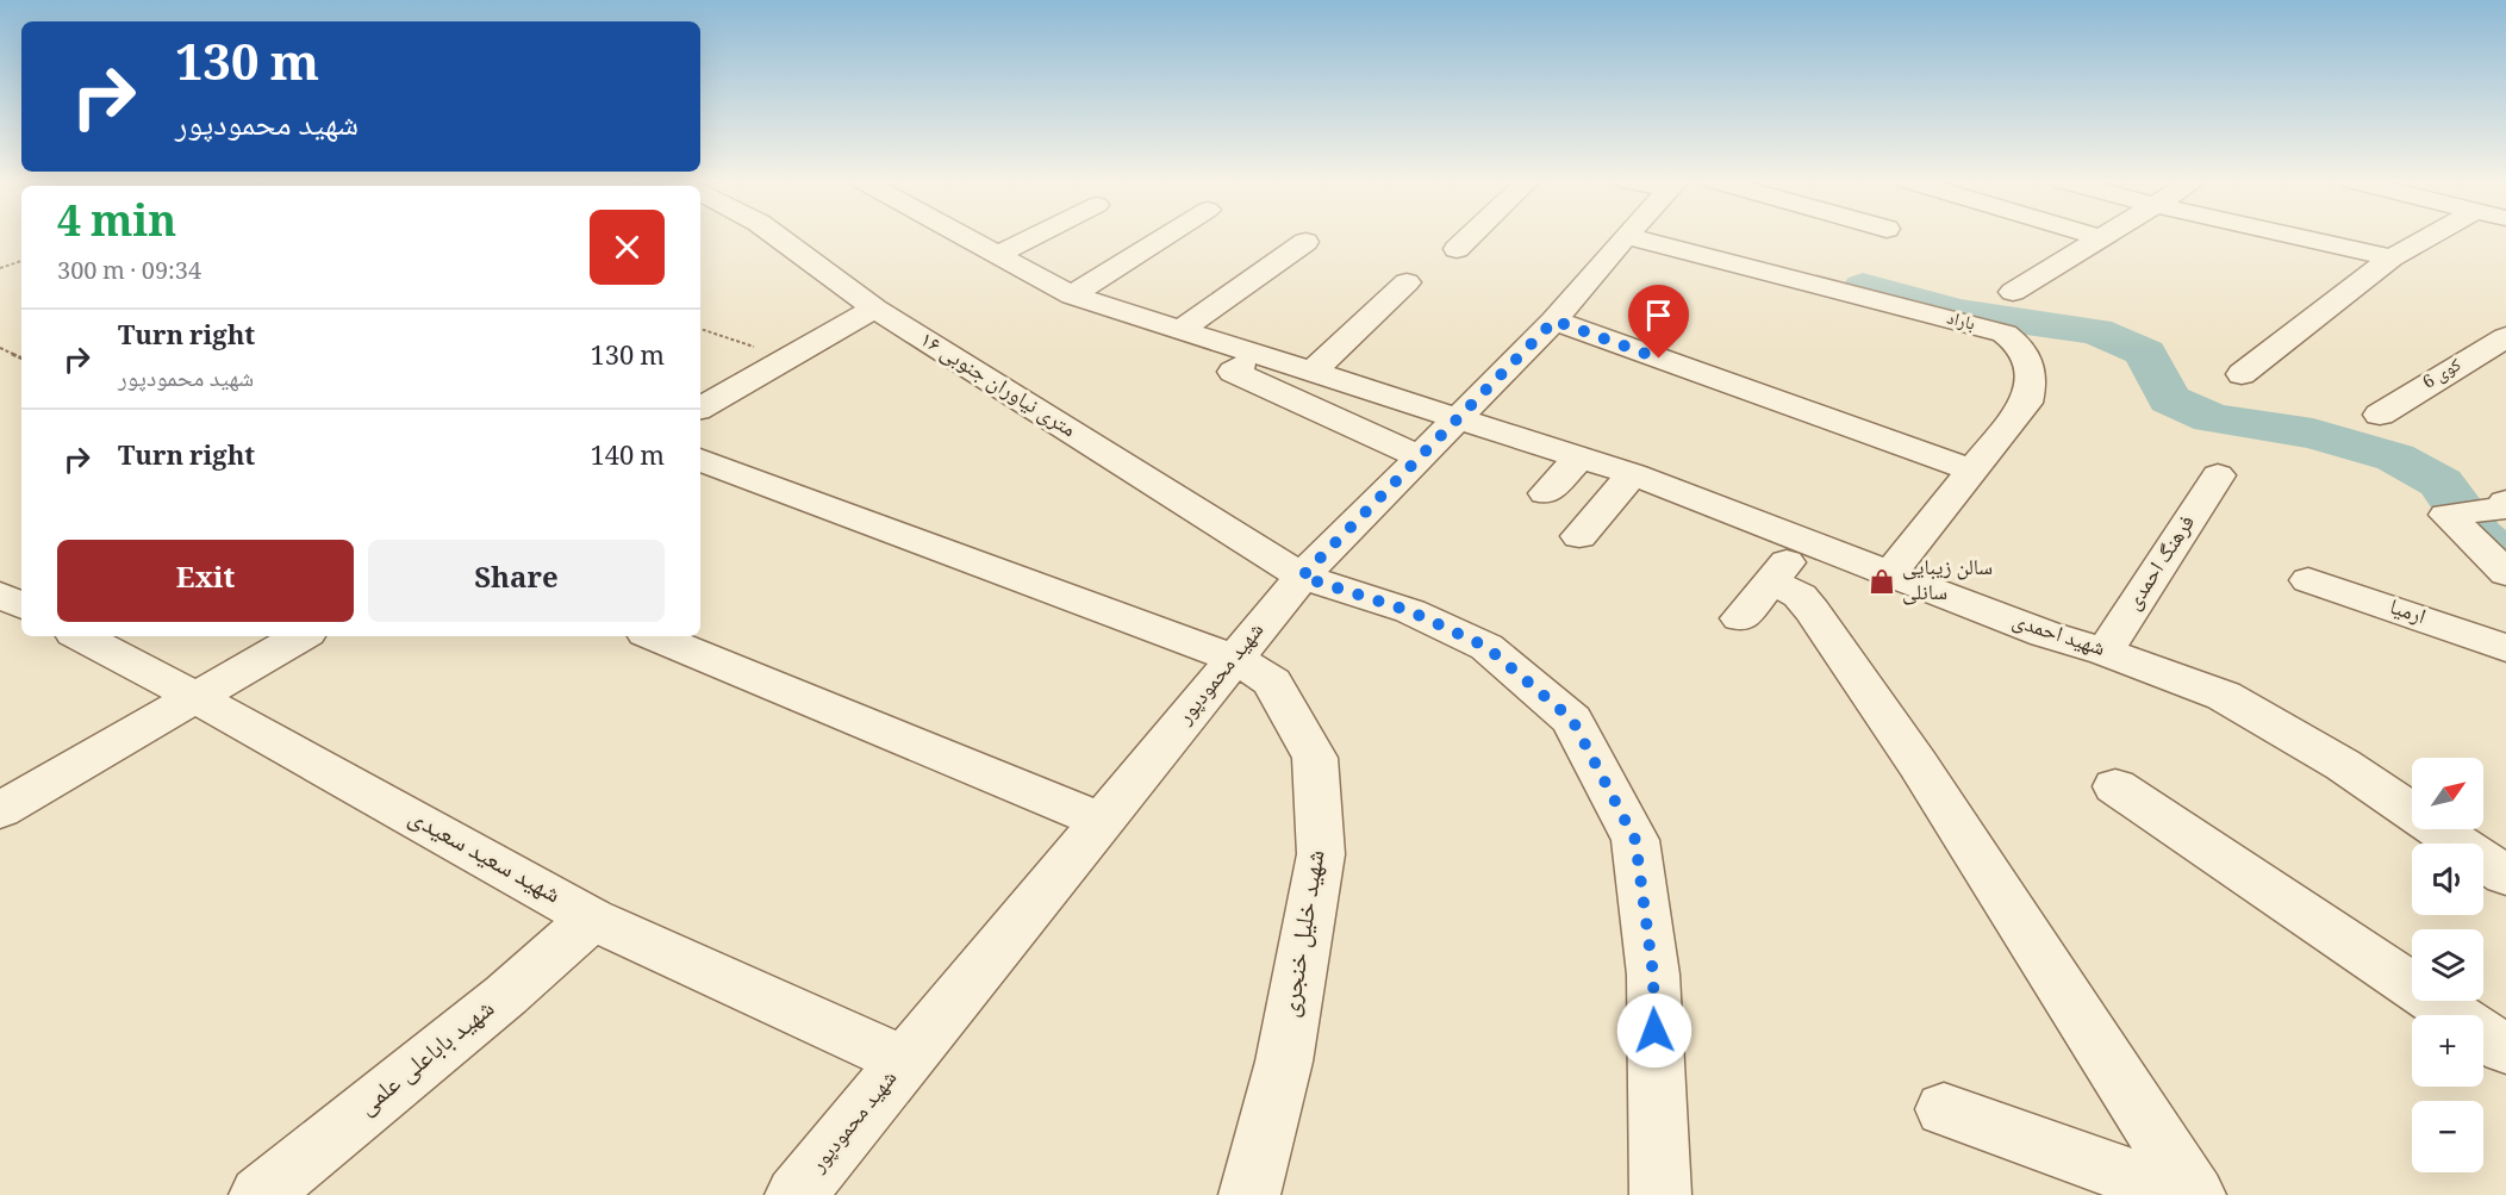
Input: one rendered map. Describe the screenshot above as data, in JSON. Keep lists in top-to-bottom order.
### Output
{
  "streets": {
    "street": [
      "باراد",
      "کوی 6",
      "۱۶ متری نیاوران جنوبی",
      "فرهنگ احمدی",
      "ارمیا",
      "شهید احمدی",
      "شهید محمودپور",
      "شهید سعید سعیدی",
      "شهید خلیل خنجری",
      "شهید باباعلی علمی"
    ]
  },
  "crossings": [
    ["باراد", "شهید احمدی"],
    ["۱۶ متری نیاوران جنوبی", "شهید محمودپور"],
    ["فرهنگ احمدی", "شهید احمدی"],
    ["شهید احمدی", "شهید محمودپور"],
    ["شهید محمودپور", "شهید سعید سعیدی"],
    ["شهید محمودپور", "شهید خلیل خنجری"],
    ["شهید سعید سعیدی", "شهید باباعلی علمی"]
  ],
  "places": {
    "shop": ["سالن زیبایی سانلی"]
  },
  "north": "top right",
  "page": {
    "turn": ["130 m", "شهید محمودپور"],
    "heading": ["4 min", "300 m · 09:34"],
    "list": [
      {
        "name": "Turn right",
        "note": "شهید محمودپور",
        "value": "130 m"
      },
      {
        "name": "Turn right",
        "value": "140 m"
      }
    ],
    "buttons": ["Exit", "Share"],
    "map_buttons": ["+", "−"]
  }
}
